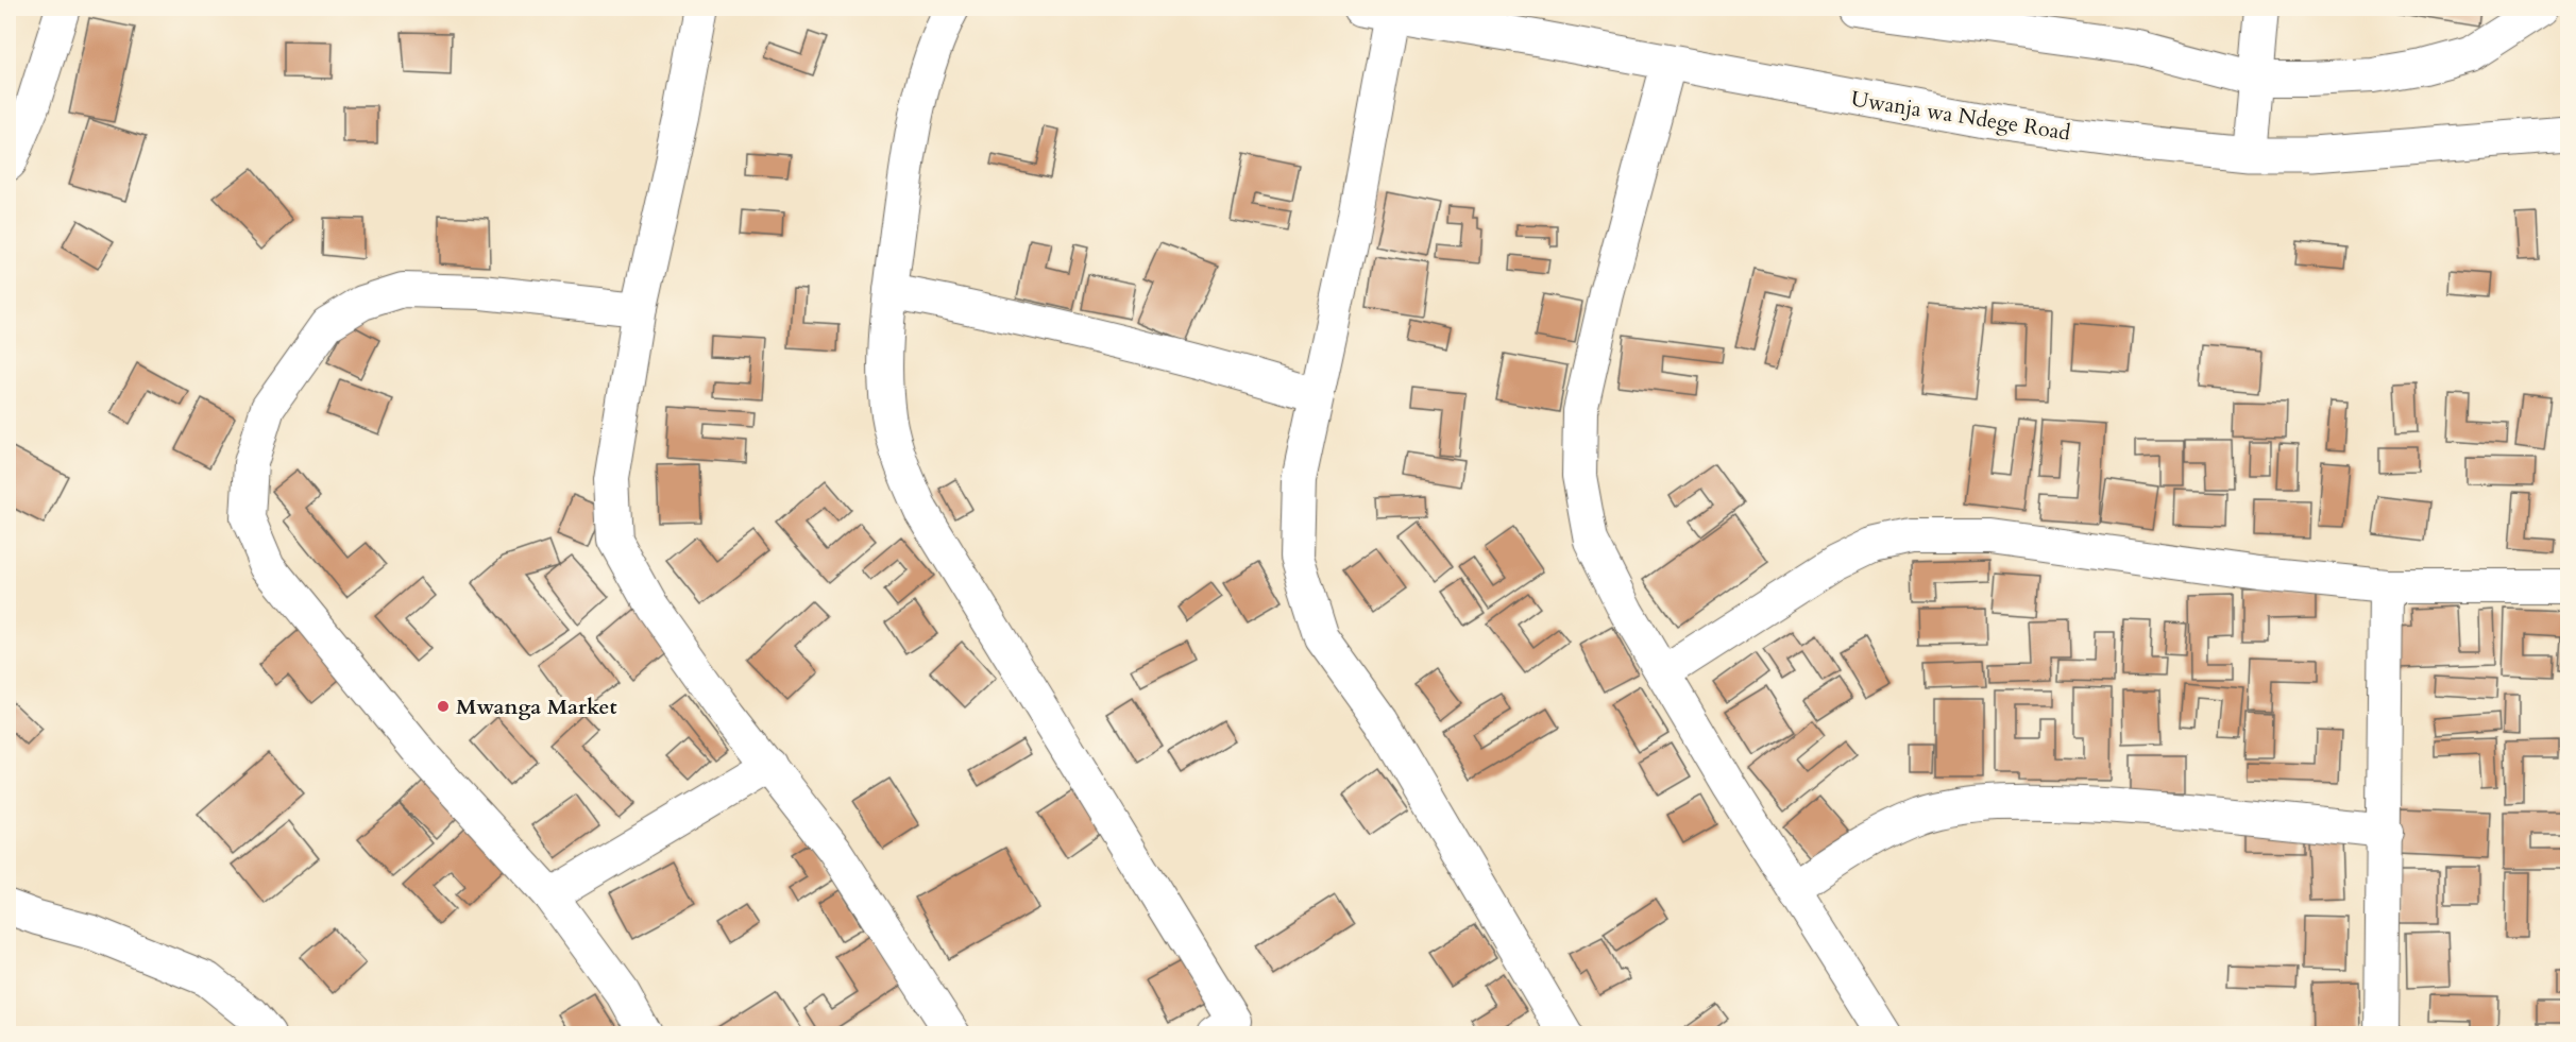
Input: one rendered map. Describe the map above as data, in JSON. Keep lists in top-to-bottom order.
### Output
{
  "streets": {
    "main road": ["Uwanja wa Ndege Road"]
  },
  "places": ["Mwanga Market"]
}
